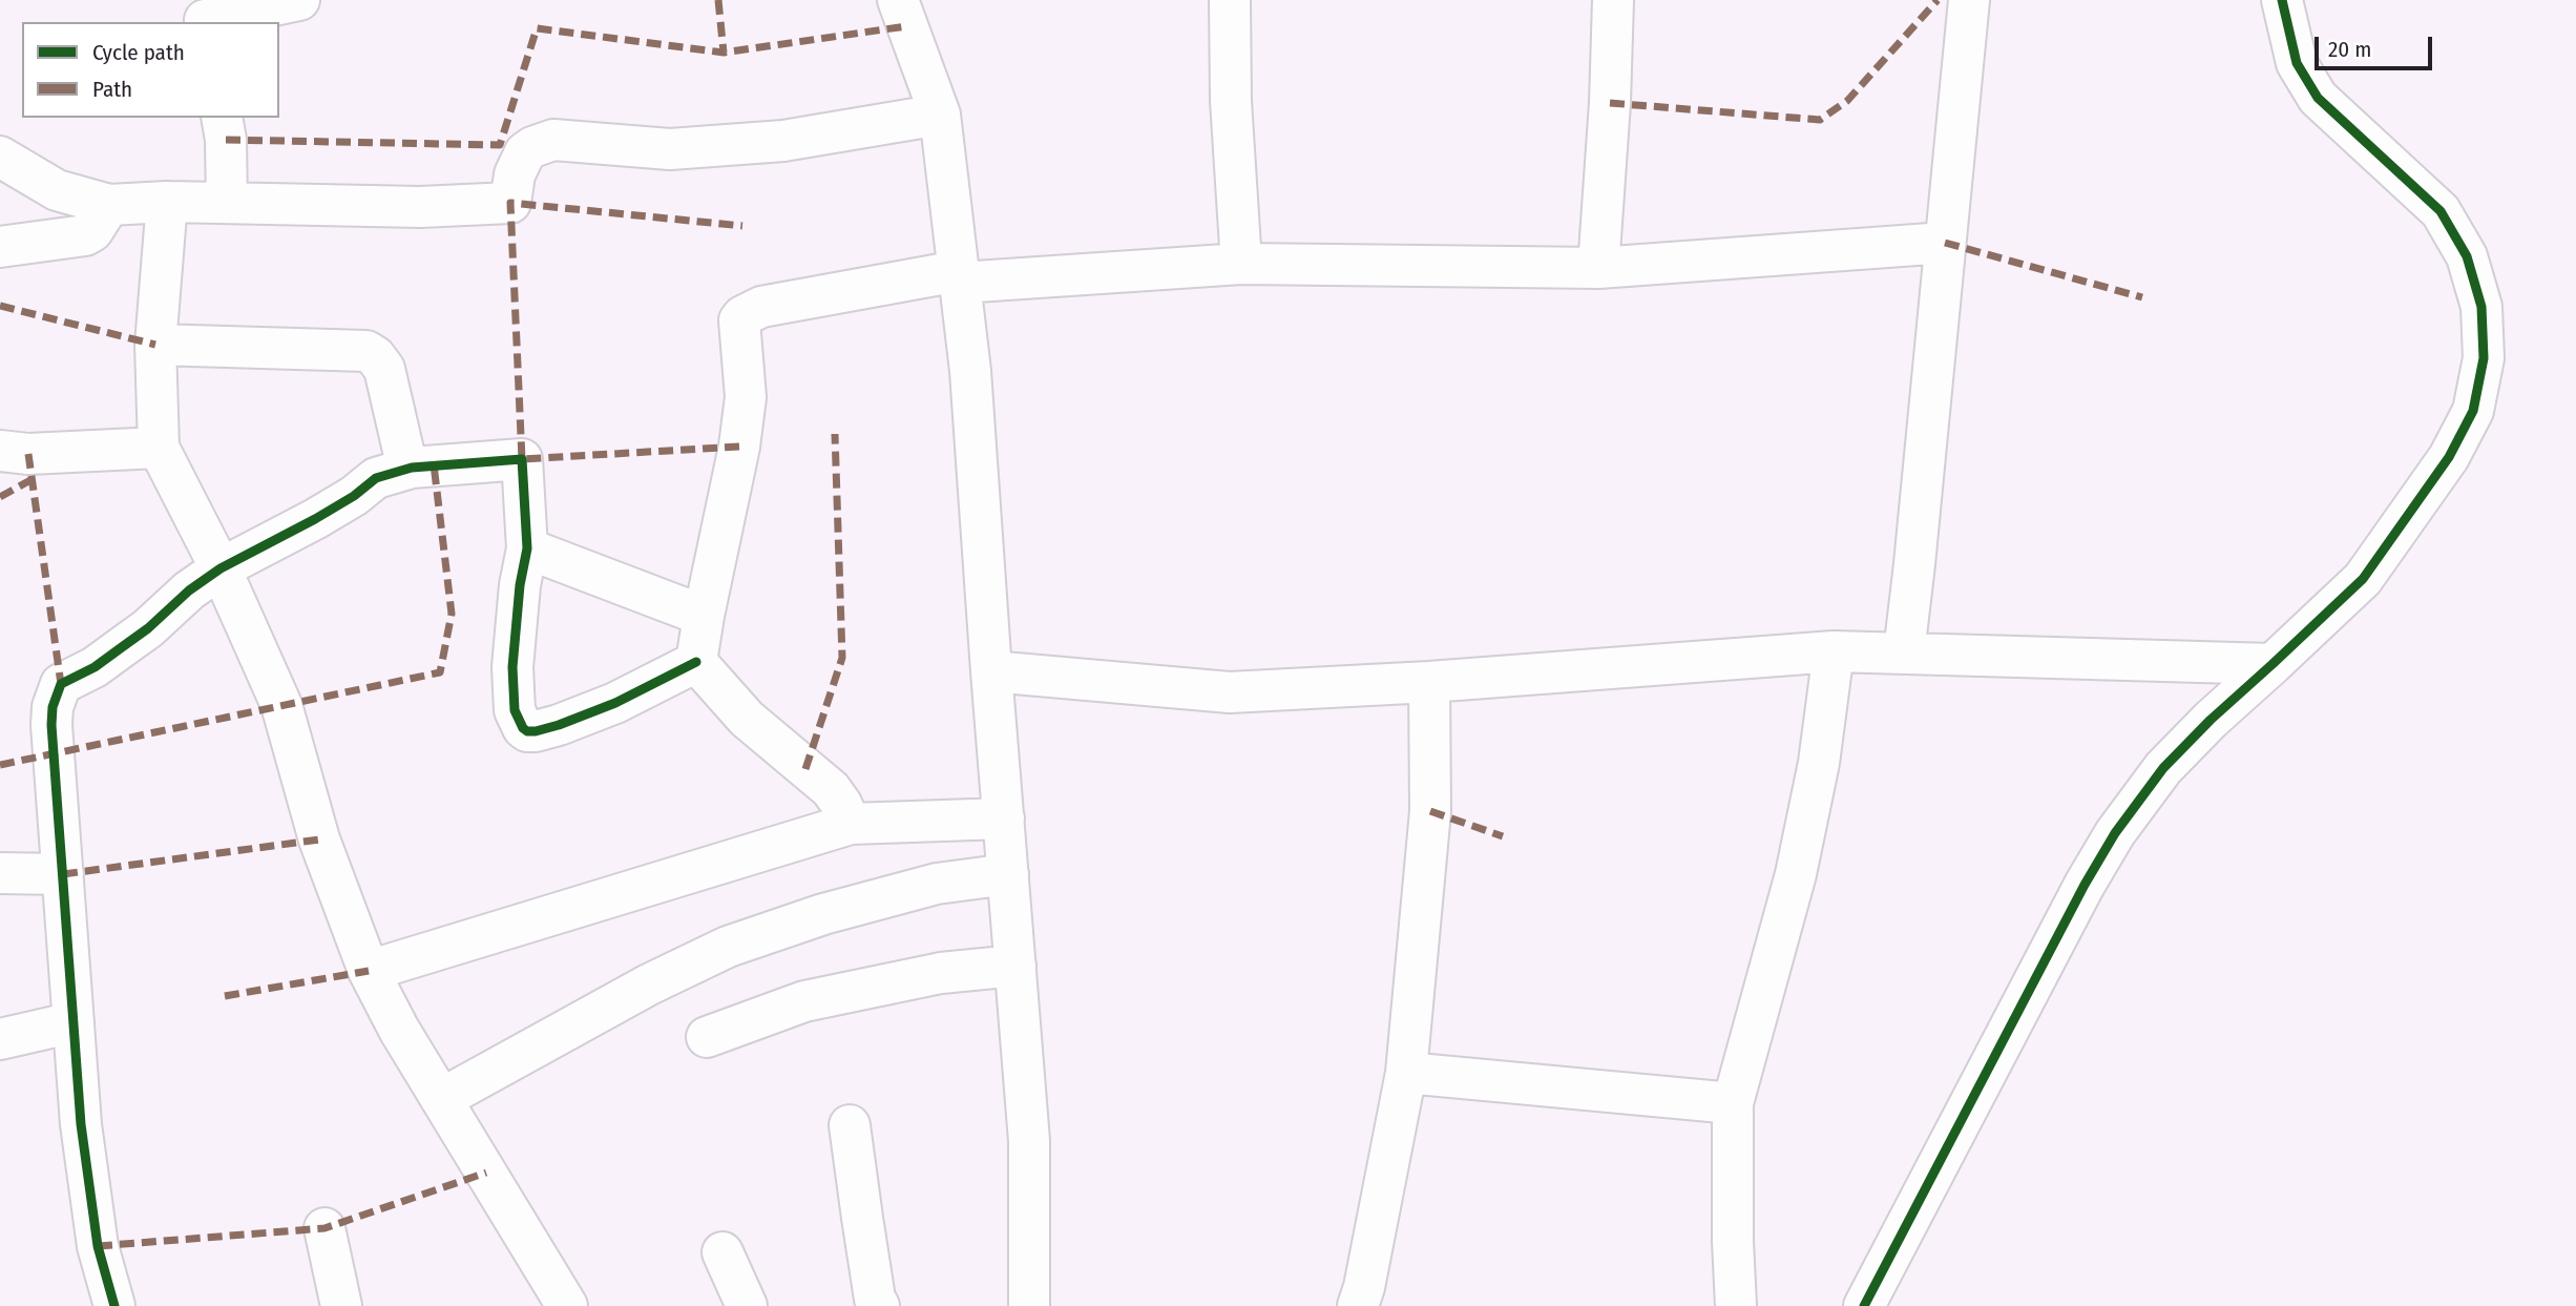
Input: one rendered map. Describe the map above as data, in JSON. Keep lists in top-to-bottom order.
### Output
{
  "legend": ["Cycle path", "Path"],
  "scale_bar": "20 m"
}
